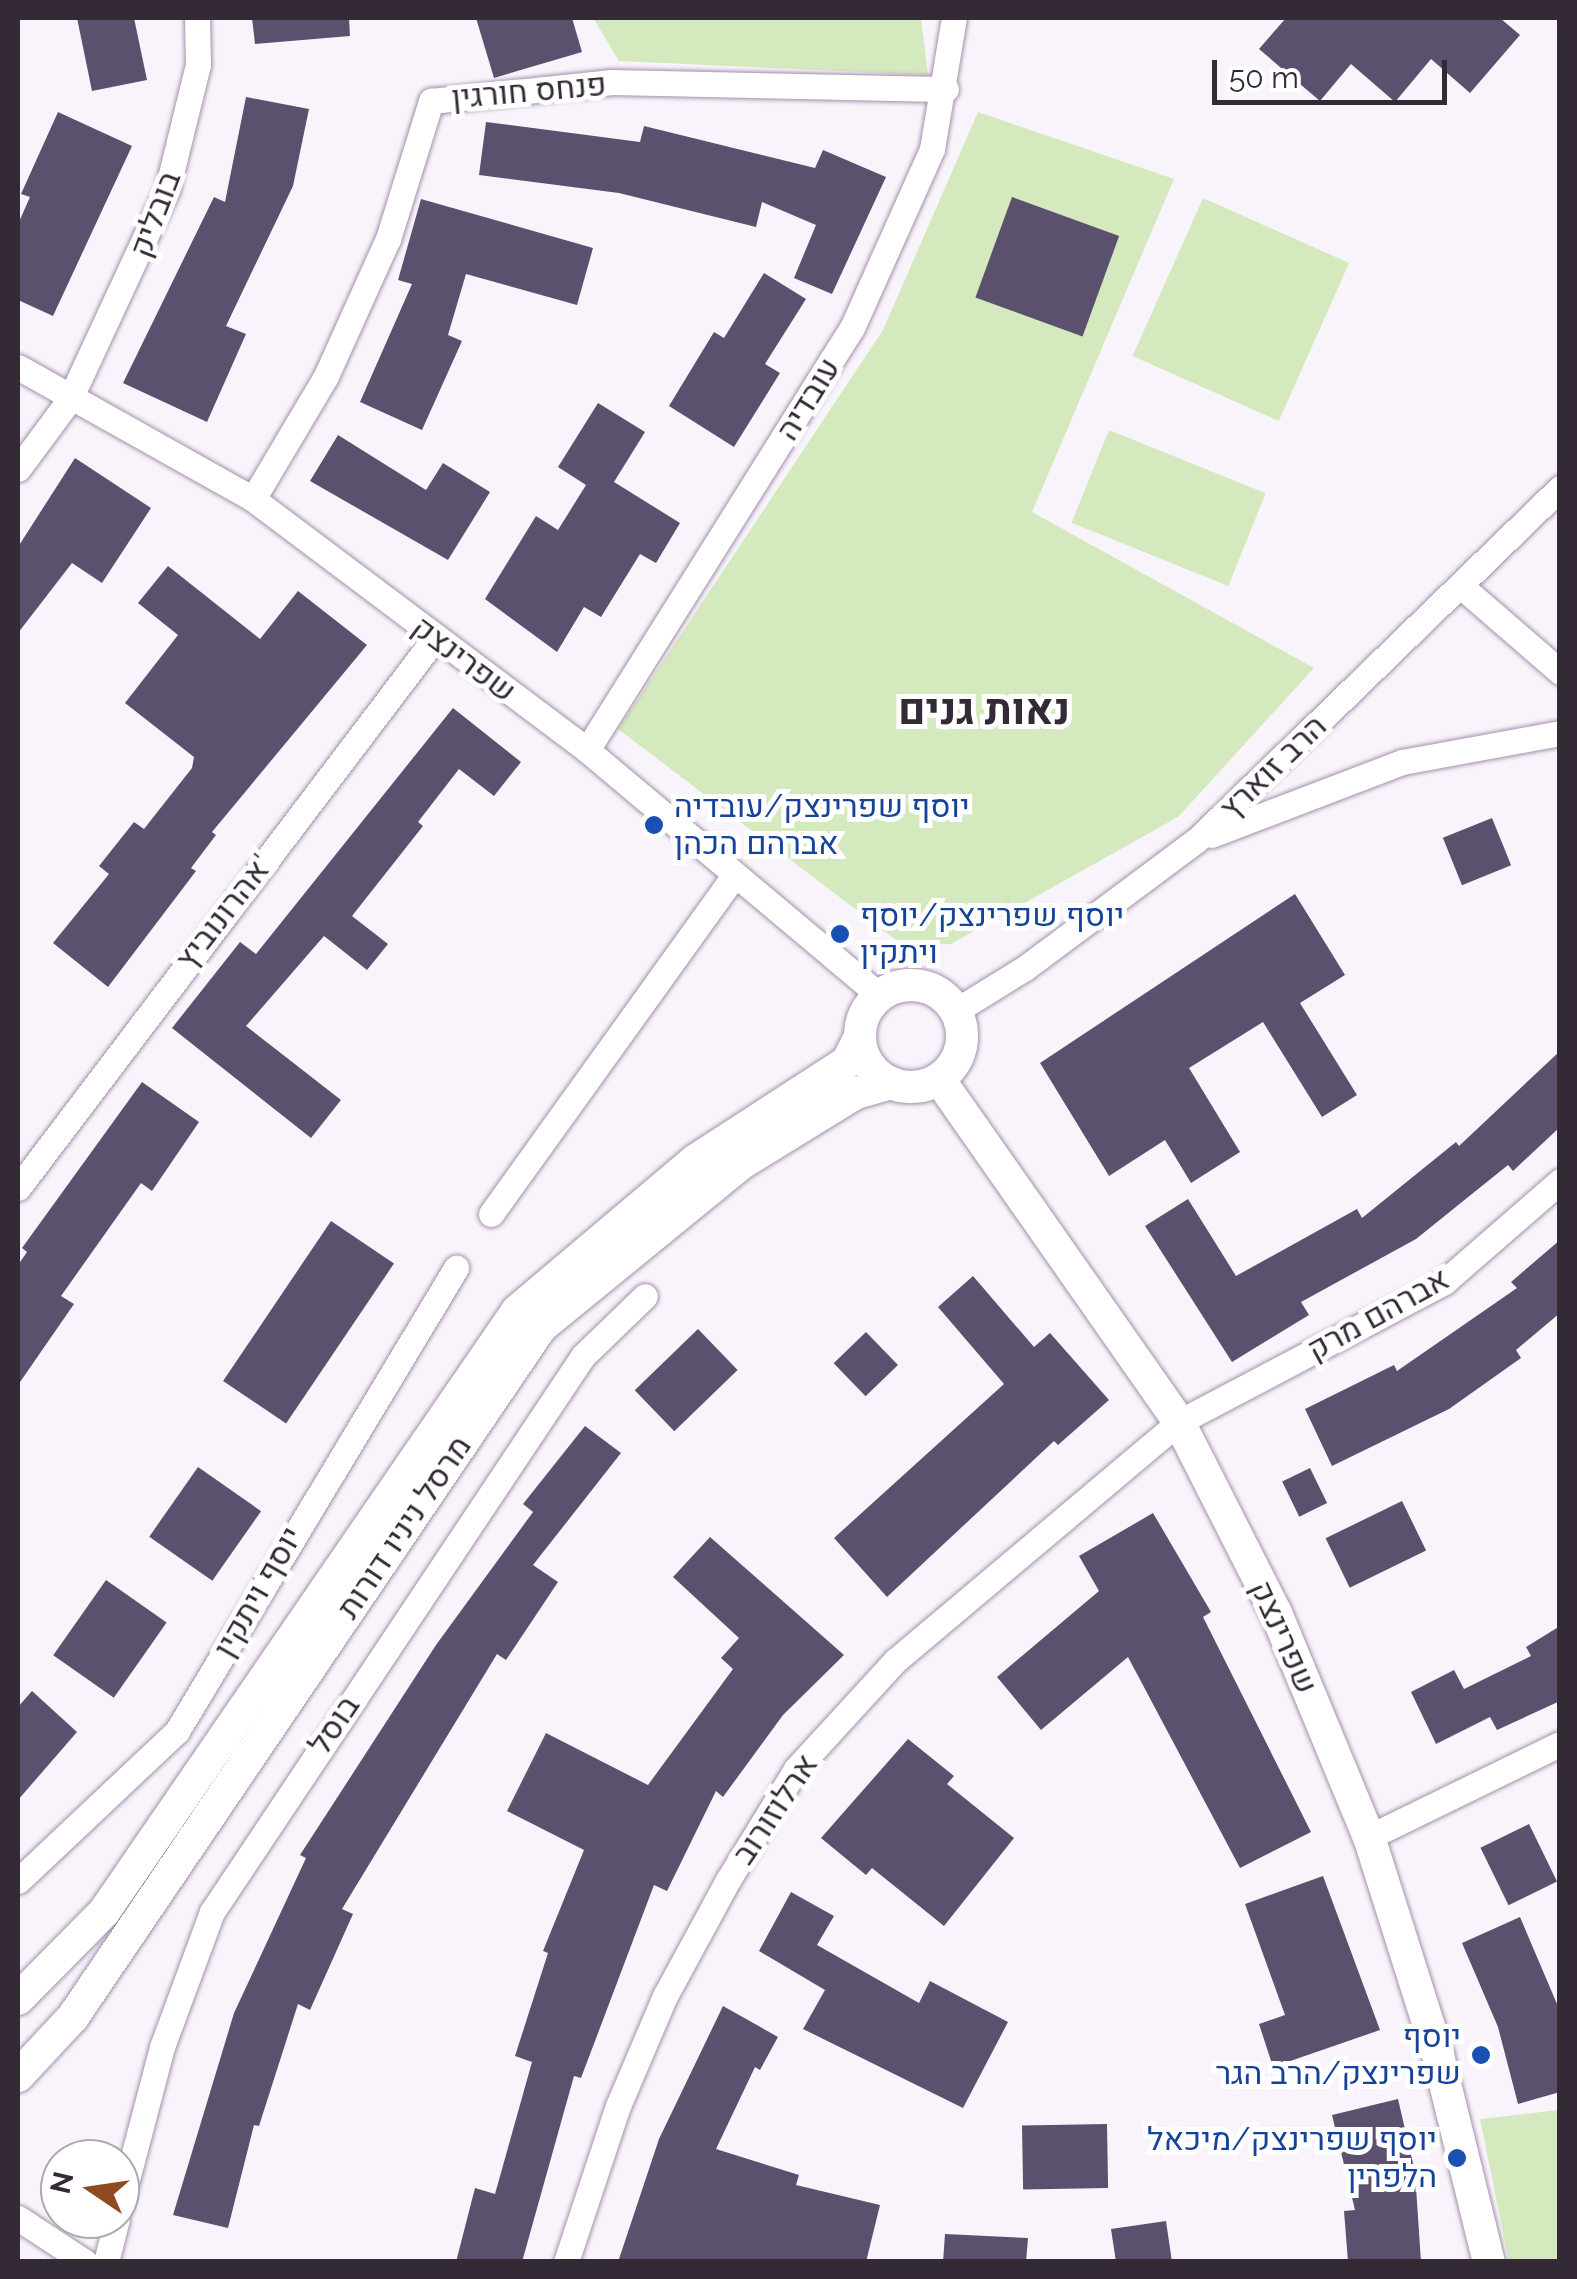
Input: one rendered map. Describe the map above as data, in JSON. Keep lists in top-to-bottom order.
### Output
{
  "streets": {
    "street": [
      "פנחס חורגין",
      "בובליק",
      "עובדיה",
      "שפרינצק",
      "הרב זוארץ",
      "אהרונוביץ'",
      "אברהם מרק",
      "מרסל ניניו דורות",
      "יוסף ויתקין",
      "בוסל",
      "ארלוזורוב"
    ]
  },
  "crossings": [
    ["פנחס חורגין", "עובדיה"],
    ["פנחס חורגין", "שפרינצק"],
    ["בובליק", "שפרינצק"],
    ["עובדיה", "שפרינצק"],
    ["שפרינצק", "הרב זוארץ"],
    ["שפרינצק", "אהרונוביץ'"],
    ["שפרינצק", "אברהם מרק"],
    ["שפרינצק", "מרסל ניניו דורות"],
    ["שפרינצק", "ארלוזורוב"],
    ["הרב זוארץ", "מרסל ניניו דורות"],
    ["אברהם מרק", "ארלוזורוב"]
  ],
  "districts": ["נאות גנים"],
  "places": [
    "יוסף שפרינצק/עובדיה אברהם הכהן",
    "יוסף שפרינצק/יוסף ויתקין",
    "יוסף שפרינצק/הרב הגר",
    "יוסף שפרינצק/מיכאל הלפרין"
  ],
  "scale_bar": "50 m",
  "north": "left"
}
